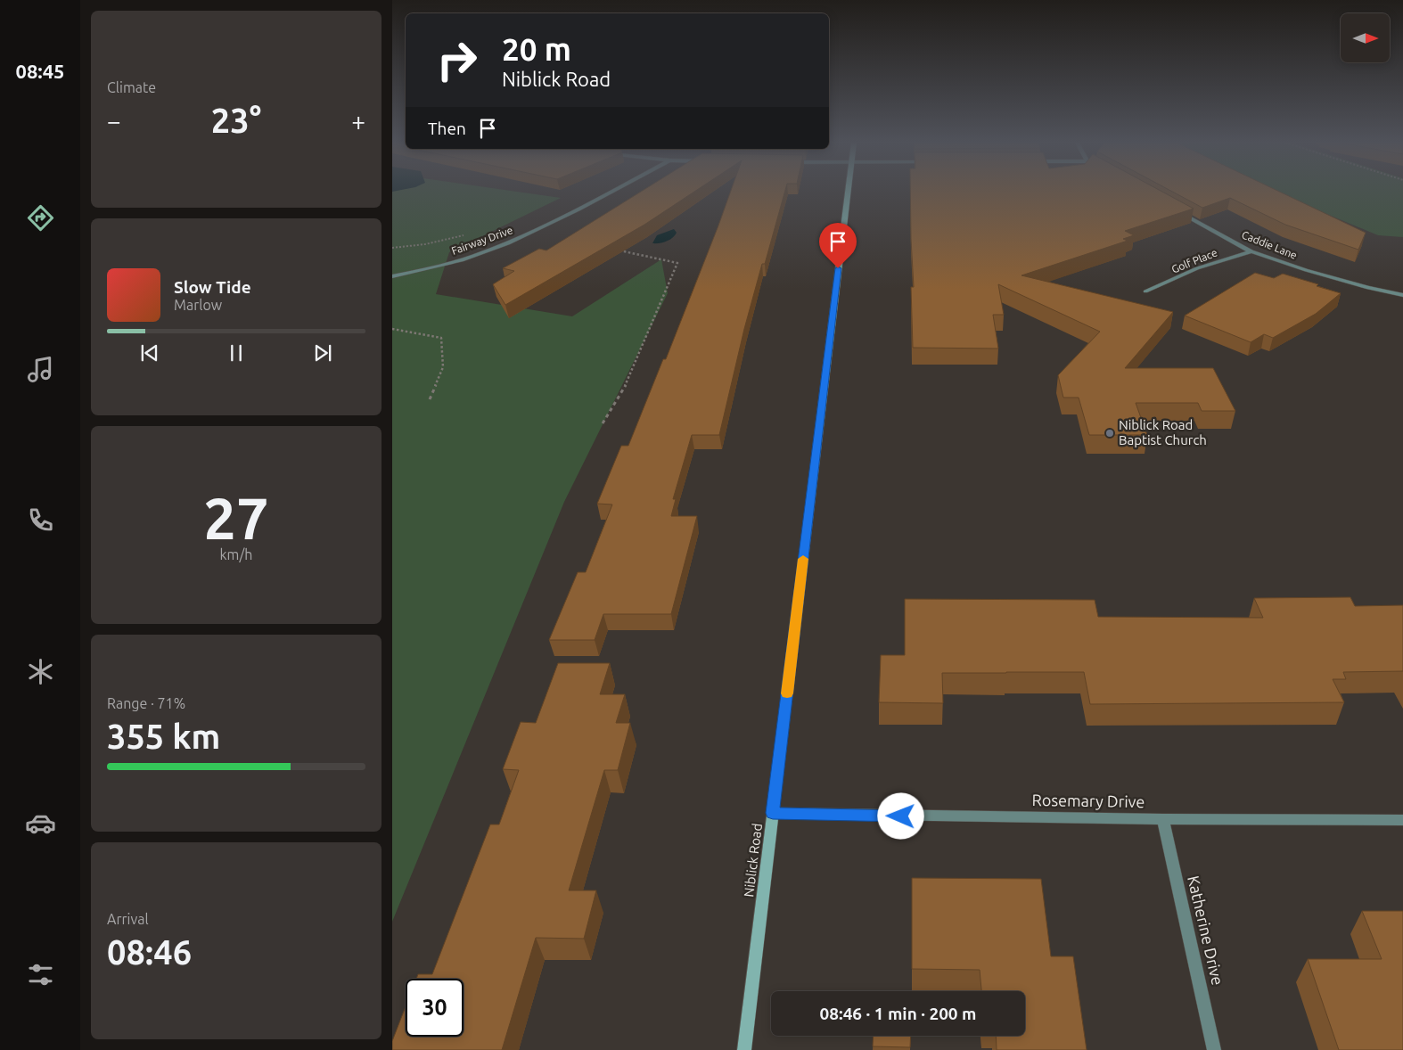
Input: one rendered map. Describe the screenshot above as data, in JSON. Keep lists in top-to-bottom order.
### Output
{
  "streets": {
    "main road": ["Niblick Road"],
    "street": [
      "Fairway Drive",
      "Caddie Lane",
      "Golf Place",
      "Rosemary Drive",
      "Katherine Drive"
    ]
  },
  "crossings": [
    ["Caddie Lane", "Golf Place"],
    ["Rosemary Drive", "Niblick Road"],
    ["Rosemary Drive", "Katherine Drive"]
  ],
  "places": ["Niblick Road Baptist Church"],
  "north": "right",
  "page": {
    "tabs": "08:45",
    "tile": [
      "Climate",
      ["27", "km/h"],
      ["Range · 71%", "355 km"],
      ["Arrival", "08:46"]
    ],
    "turn": ["20 m", "Niblick Road"],
    "heat": ["−", "23°", "+"],
    "then": "Then",
    "song": ["Slow Tide", "Marlow"],
    "limit": "30",
    "trip": "08:46 · 1 min · 200 m"
  }
}
